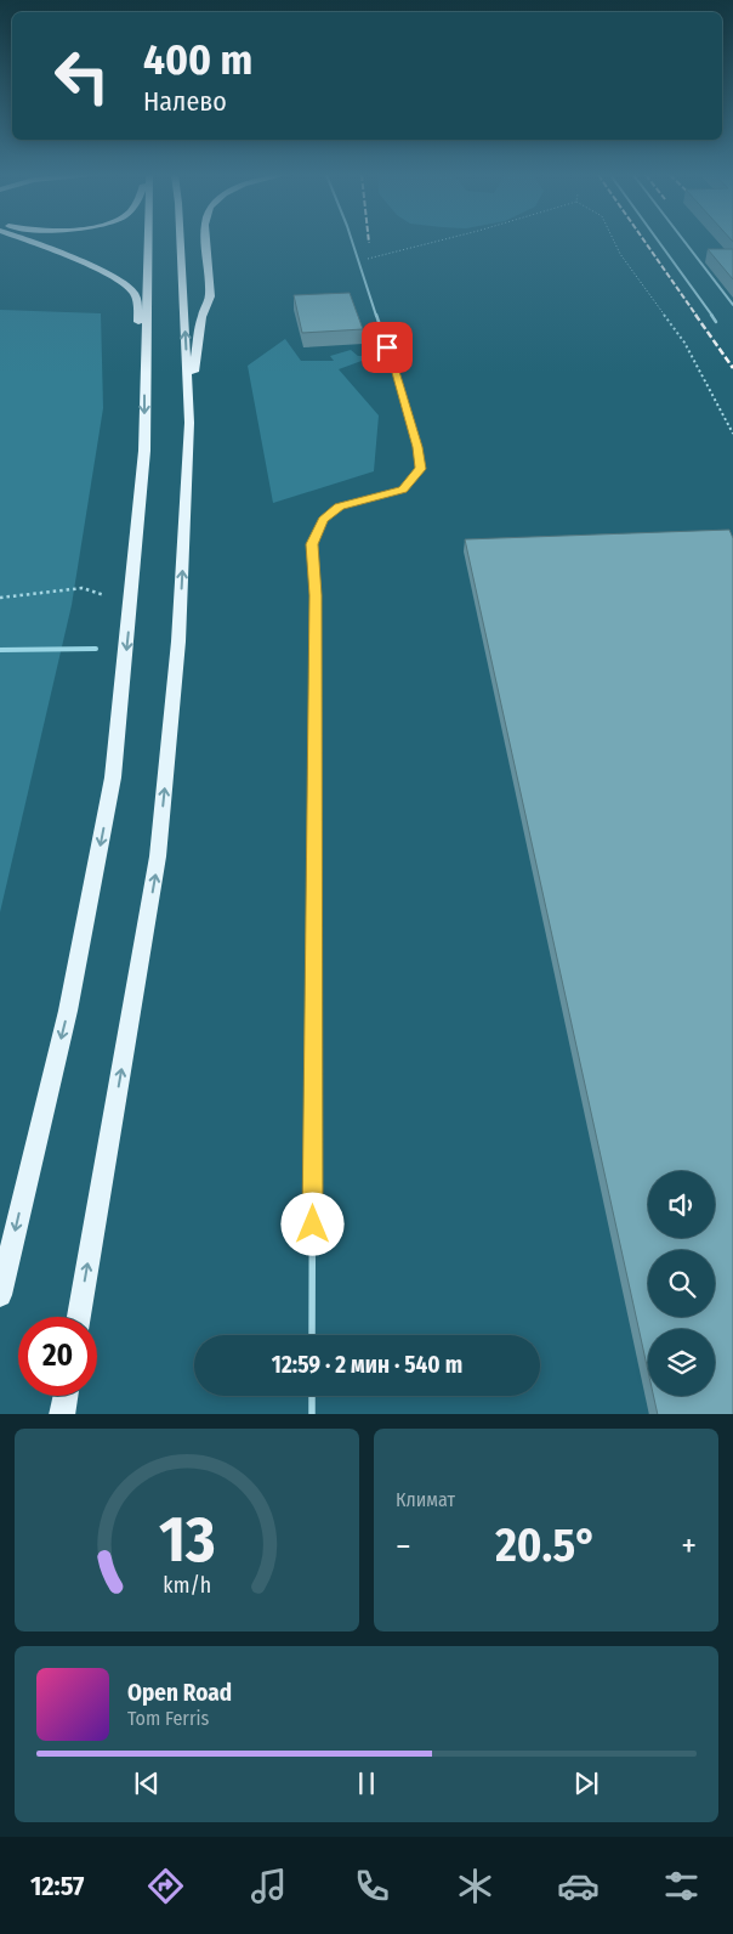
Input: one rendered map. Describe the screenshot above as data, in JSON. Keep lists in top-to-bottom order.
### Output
{
  "page": {
    "turn": ["400 m", "Налево"],
    "limit": "20",
    "trip": "12:59 · 2 мин · 540 m",
    "tile": "Климат",
    "heat": ["−", "20.5°", "+"],
    "song": ["Open Road", "Tom Ferris"],
    "tabs": "12:57",
    "gauge": ["13", "km/h"]
  }
}
